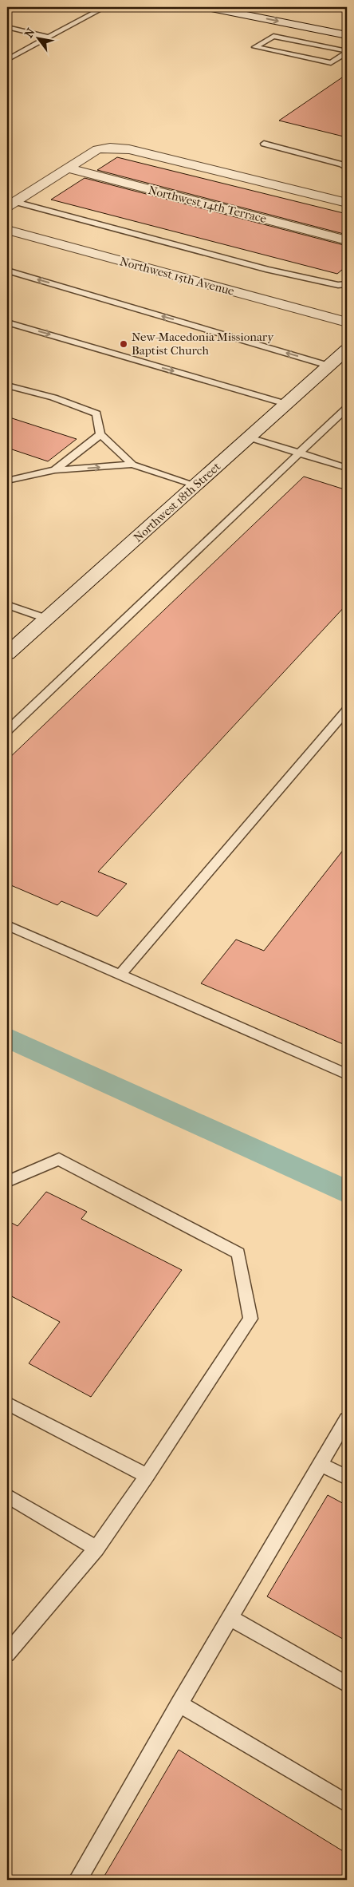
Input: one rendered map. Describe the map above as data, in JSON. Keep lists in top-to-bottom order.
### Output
{
  "streets": {
    "street": ["Northwest 14th Terrace", "Northwest 15th Avenue", "Northwest 18th Street"]
  },
  "places": ["New-Macedonia Missionary Baptist Church"],
  "north": "top left"
}
